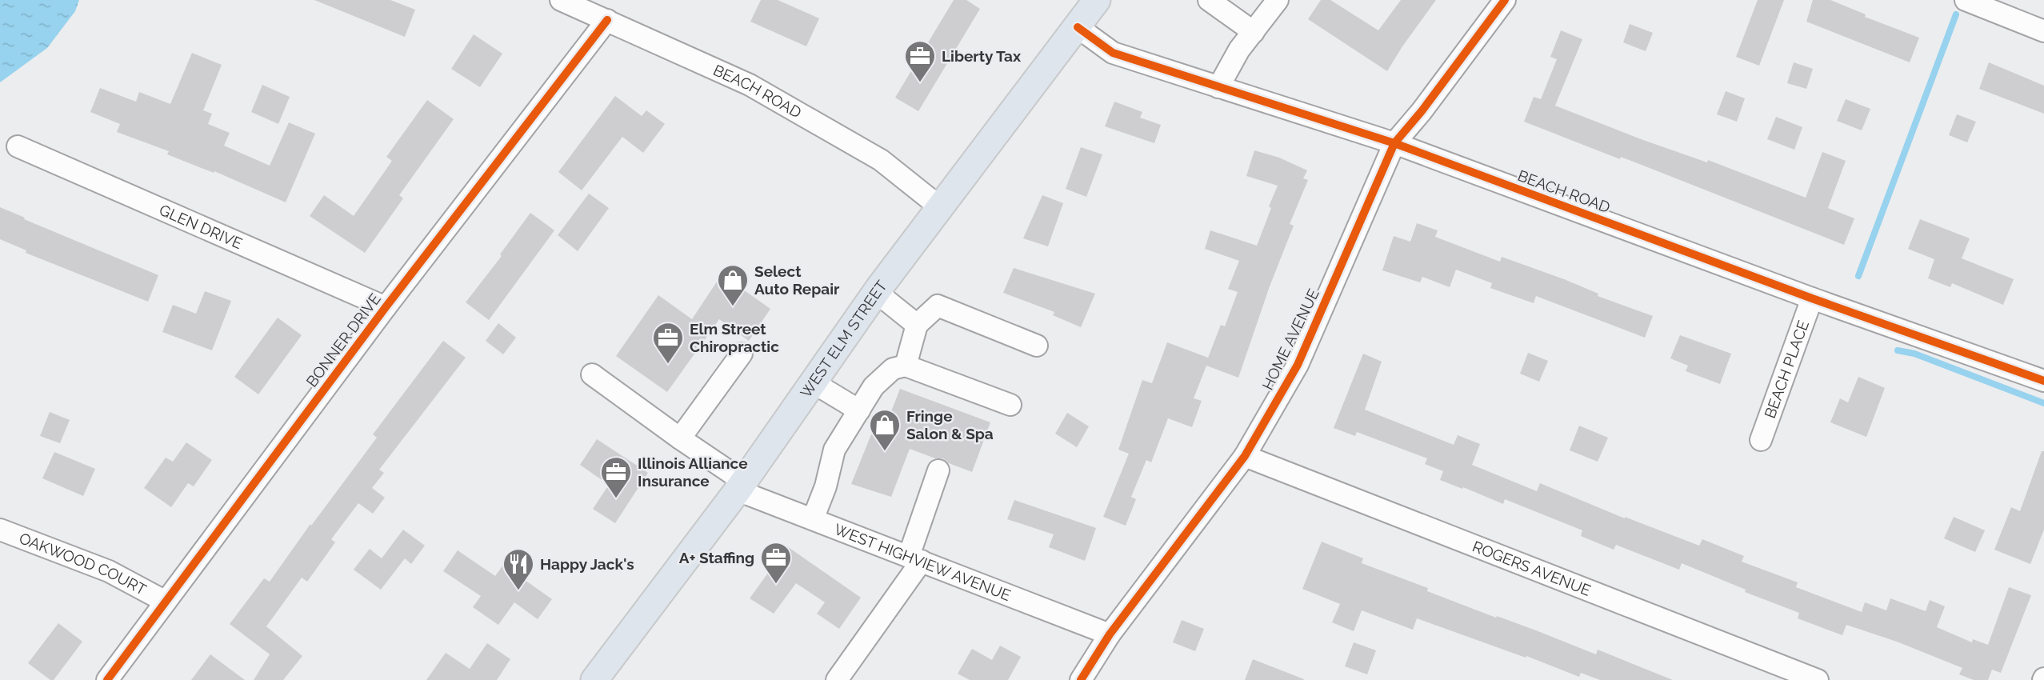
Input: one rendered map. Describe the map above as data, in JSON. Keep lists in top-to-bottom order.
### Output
{
  "streets": {
    "main road": ["WEST ELM STREET"],
    "street": [
      "BEACH ROAD",
      "GLEN DRIVE",
      "HOME AVENUE",
      "BONNER DRIVE",
      "BEACH PLACE",
      "WEST HIGHVIEW AVENUE",
      "OAKWOOD COURT",
      "ROGERS AVENUE"
    ]
  },
  "crossings": [
    ["BEACH ROAD", "WEST ELM STREET"],
    ["BEACH ROAD", "HOME AVENUE"],
    ["BEACH ROAD", "BONNER DRIVE"],
    ["BEACH ROAD", "BEACH PLACE"],
    ["GLEN DRIVE", "BONNER DRIVE"],
    ["WEST ELM STREET", "WEST HIGHVIEW AVENUE"],
    ["HOME AVENUE", "WEST HIGHVIEW AVENUE"],
    ["HOME AVENUE", "ROGERS AVENUE"],
    ["BONNER DRIVE", "OAKWOOD COURT"]
  ],
  "places": {
    "office": [
      "Liberty Tax",
      "Elm Street Chiropractic",
      "Illinois Alliance Insurance",
      "A+ Staffing"
    ],
    "shop": ["Select Auto Repair", "Fringe Salon & Spa"],
    "restaurant": ["Happy Jack's"]
  }
}
